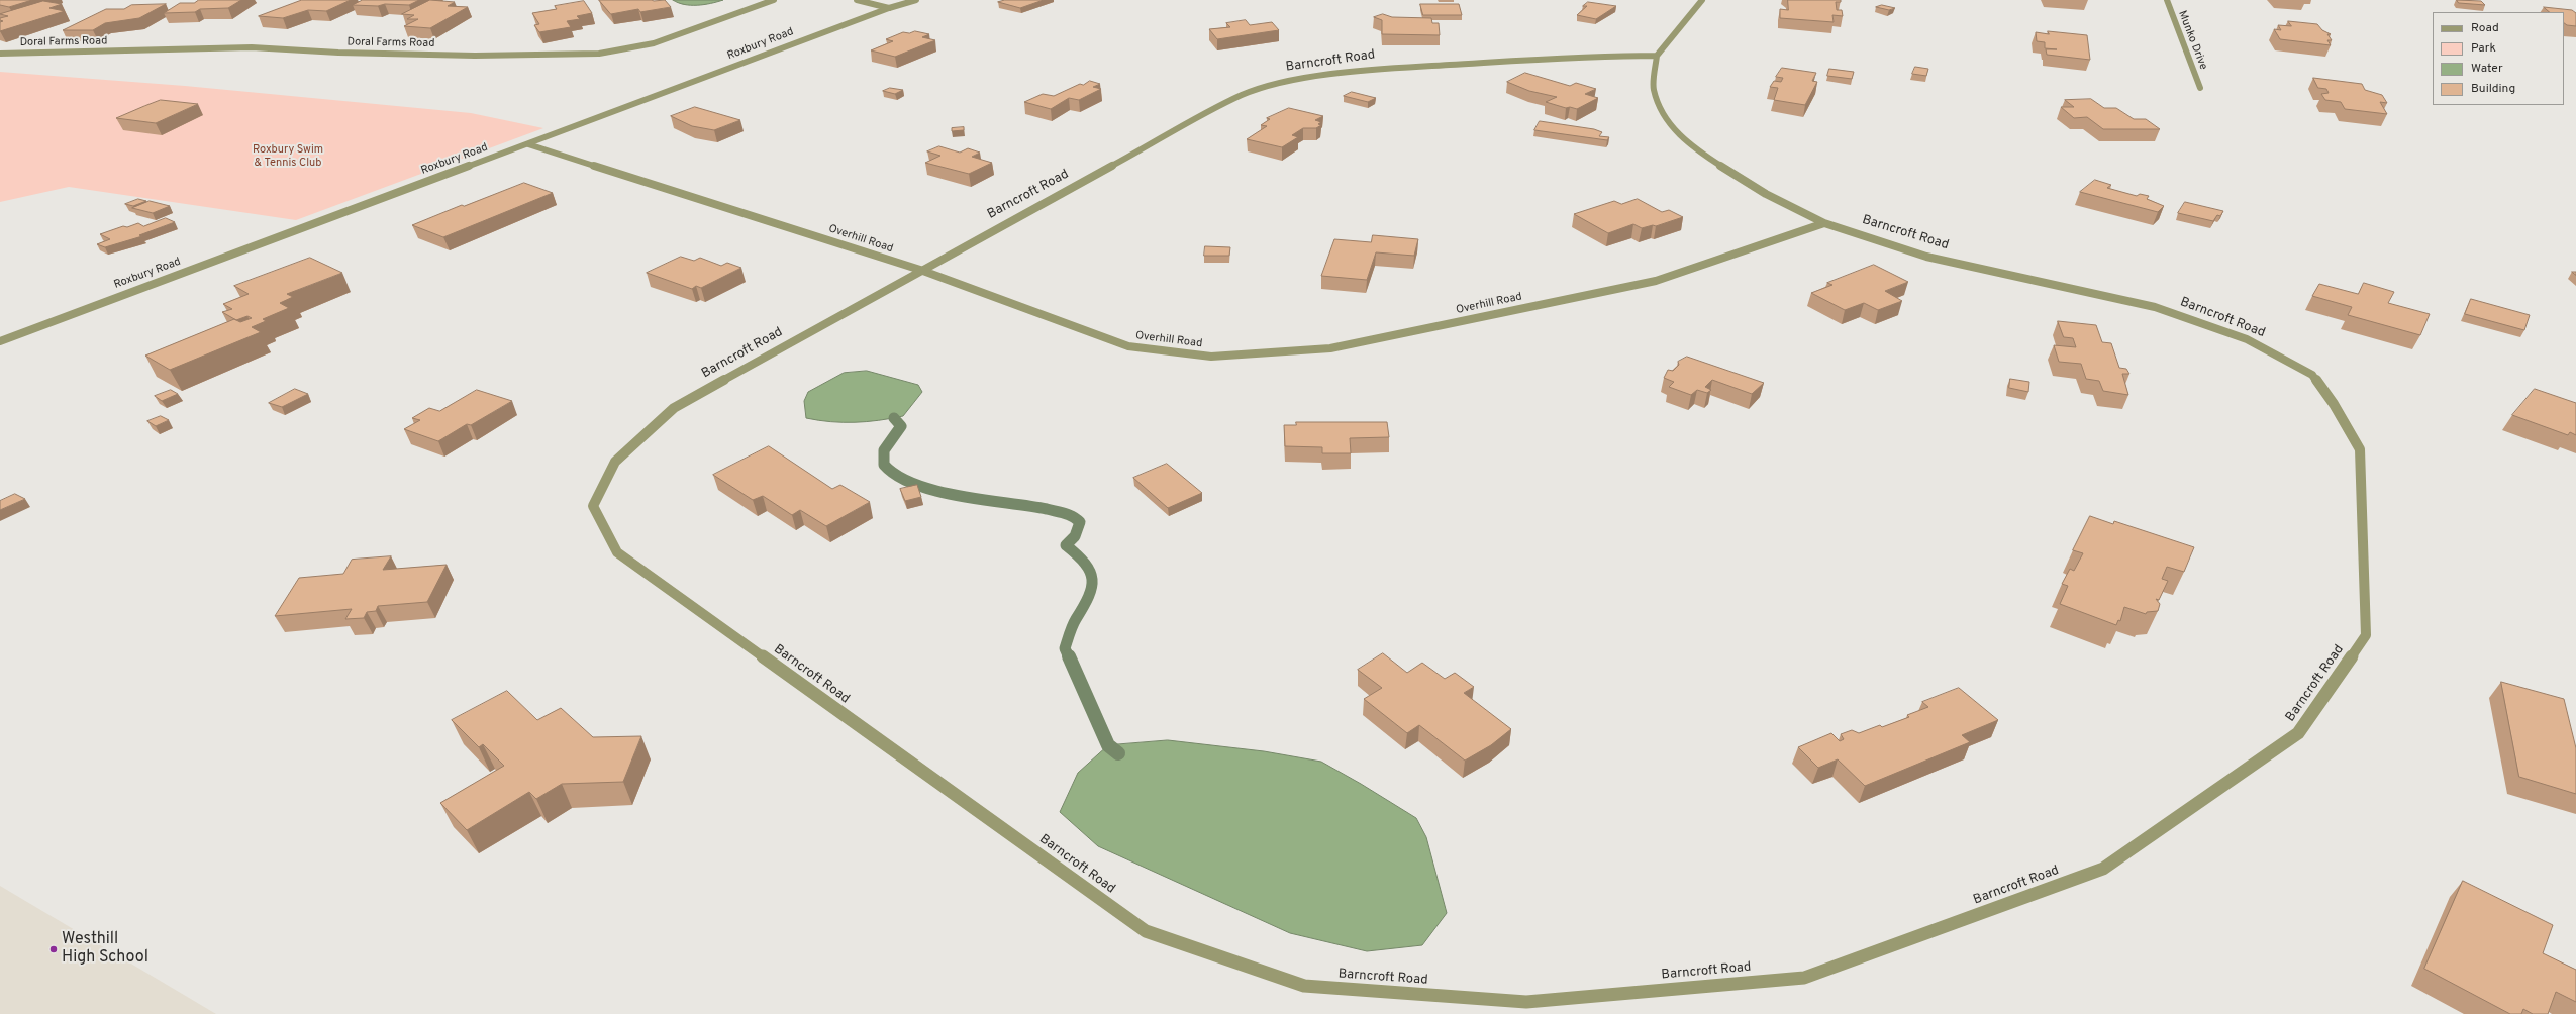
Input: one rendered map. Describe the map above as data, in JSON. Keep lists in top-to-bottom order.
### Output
{
  "streets": {
    "street": [
      "Munko Drive",
      "Doral Farms Road",
      "Roxbury Road",
      "Barncroft Road",
      "Overhill Road"
    ]
  },
  "crossings": [
    ["Roxbury Road", "Overhill Road"],
    ["Barncroft Road", "Overhill Road"]
  ],
  "parks": ["Roxbury Swim & Tennis Club"],
  "places": ["Westhill High School"],
  "legend": [
    "Road",
    "Park",
    "Water",
    "Building"
  ]
}
